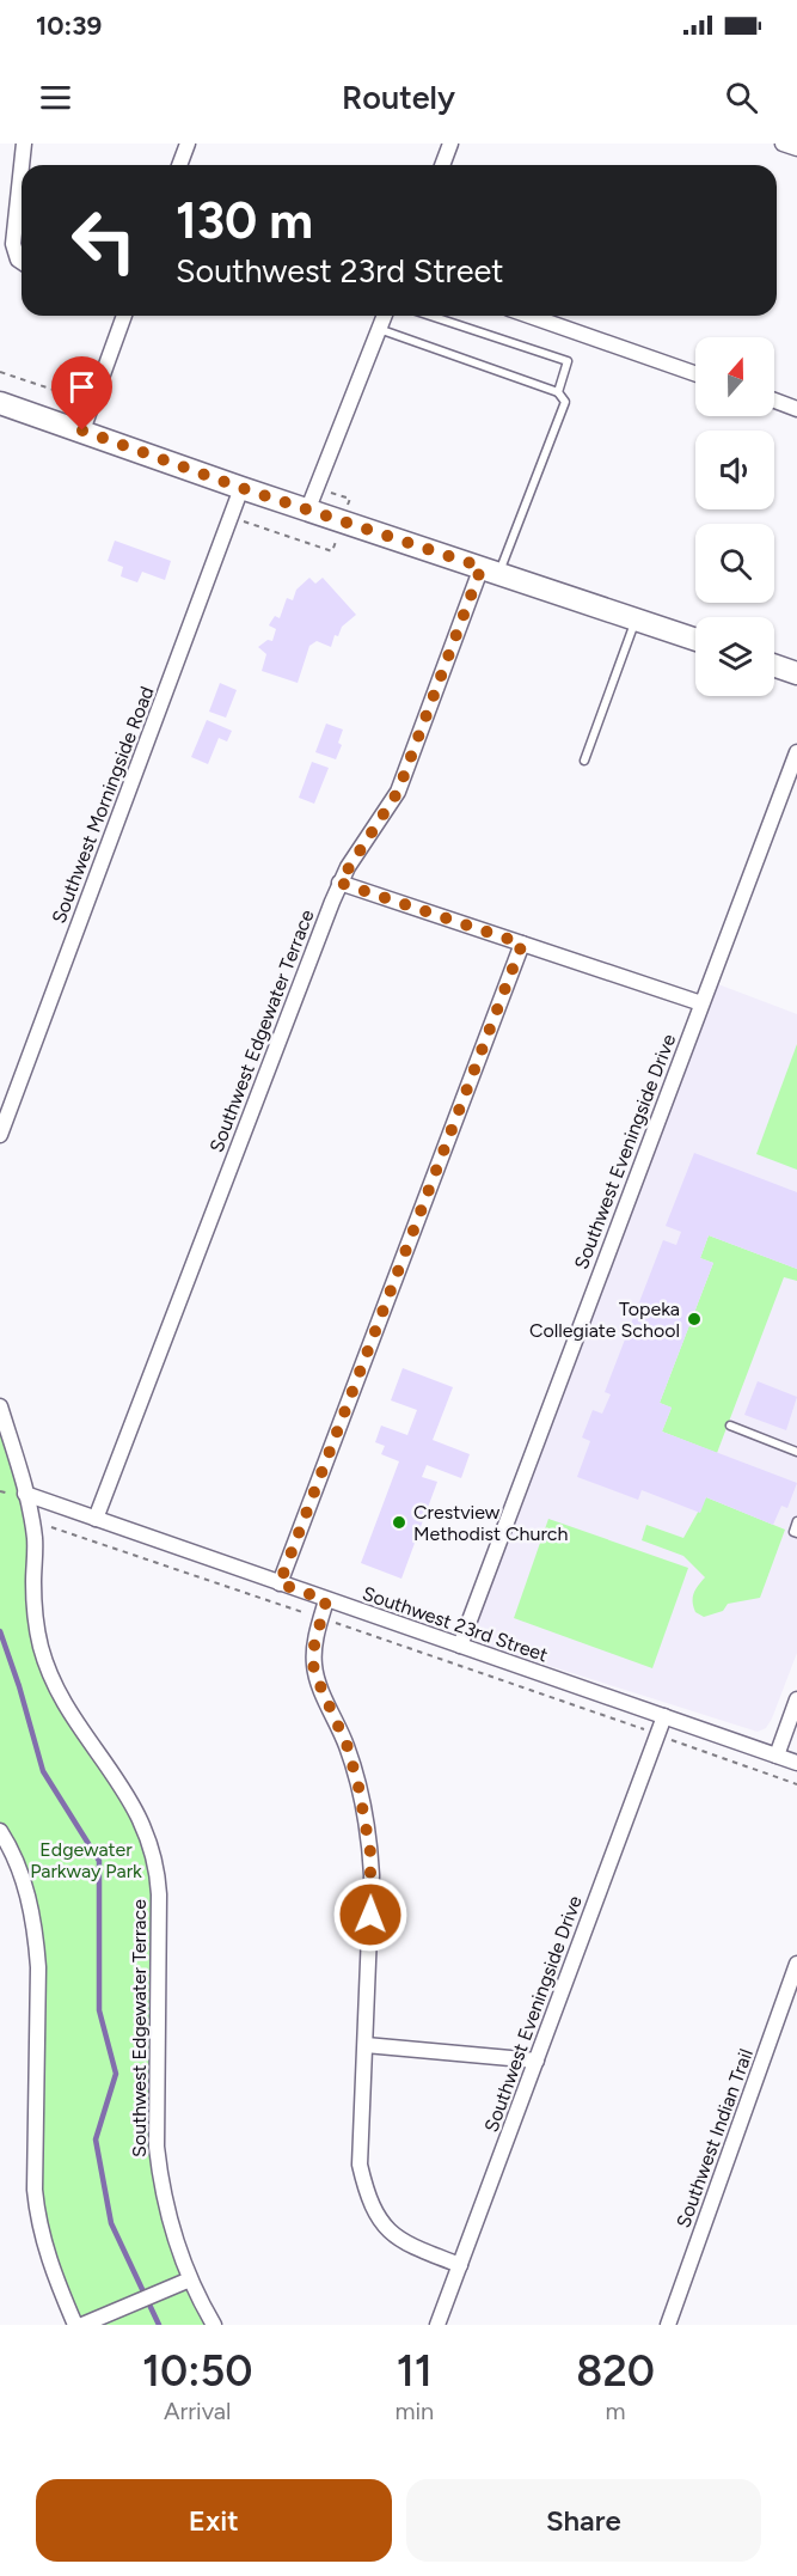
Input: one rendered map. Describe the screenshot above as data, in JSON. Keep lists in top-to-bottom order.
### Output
{
  "streets": {
    "street": [
      "Southwest Morningside Road",
      "Southwest Edgewater Terrace",
      "Southwest Eveningside Drive",
      "Southwest 23rd Street",
      "Southwest Indian Trail"
    ]
  },
  "crossings": [
    ["Southwest Edgewater Terrace", "Southwest 23rd Street"],
    ["Southwest Eveningside Drive", "Southwest 23rd Street"]
  ],
  "parks": ["Edgewater Parkway Park"],
  "places": ["Topeka Collegiate School", "Crestview Methodist Church"],
  "north": "top",
  "page": {
    "status": "10:39",
    "header": "Routely",
    "turn": ["130 m", "Southwest 23rd Street"],
    "eta": [
      "10:50",
      "Arrival",
      "11",
      "min",
      "820",
      "m"
    ],
    "buttons": ["Exit", "Share"]
  }
}
